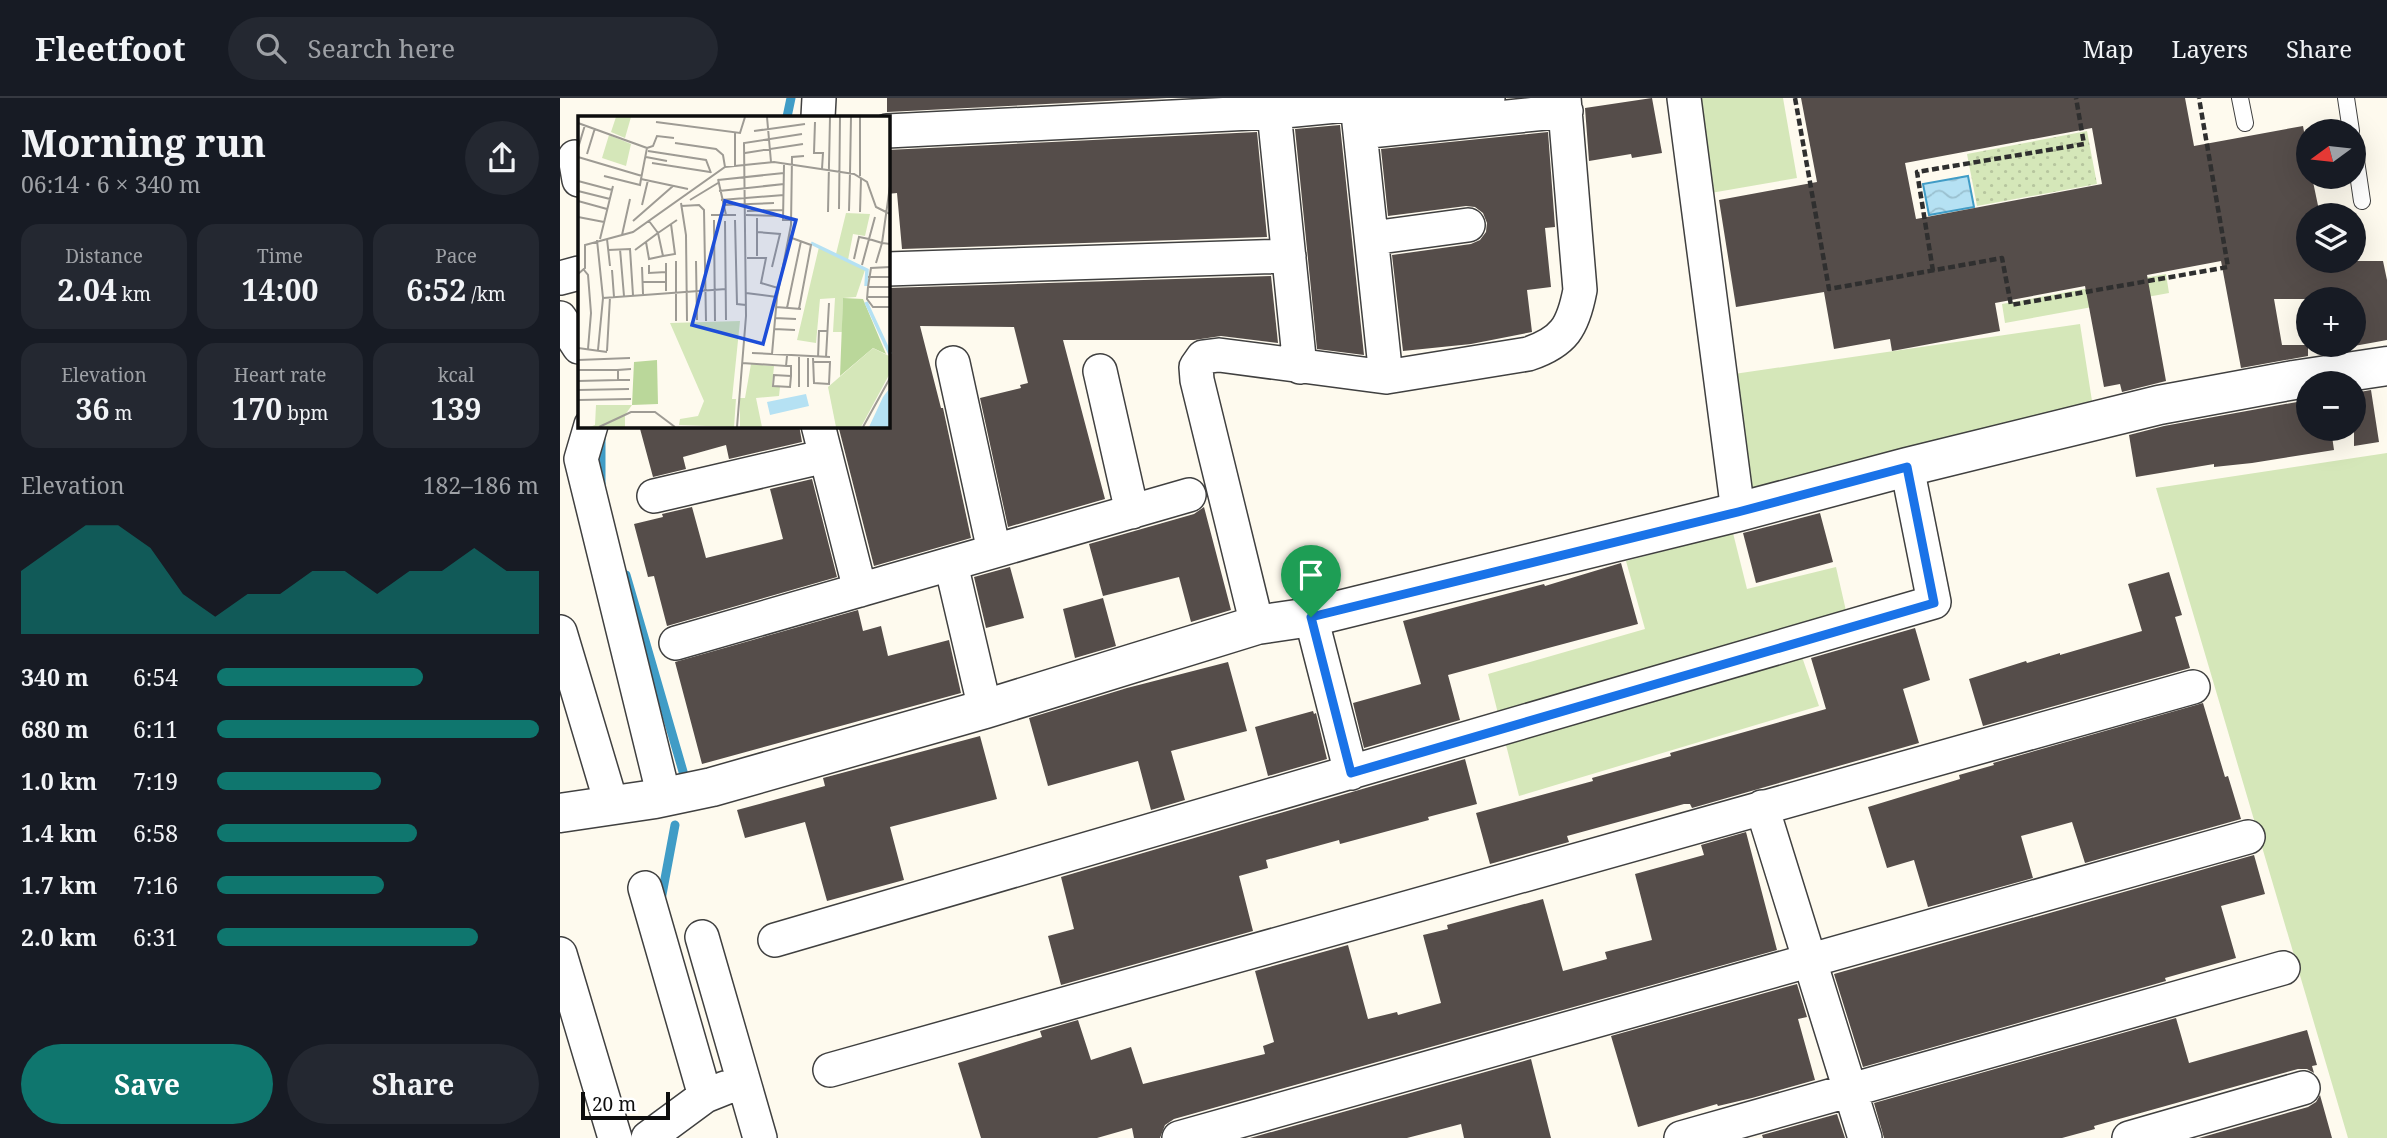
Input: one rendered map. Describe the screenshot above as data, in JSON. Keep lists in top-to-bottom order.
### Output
{
  "scale_bar": "20 m",
  "north": "left",
  "page": {
    "header": "Fleetfoot",
    "search": "Search here",
    "nav": ["Map", "Layers", "Share"],
    "heading": ["Morning run", "06:14 · 6 × 340 m"],
    "map_buttons": ["+", "−"],
    "stats": [
      ["Distance", "2.04 km"],
      ["Time", "14:00"],
      ["Pace", "6:52 /km"],
      ["Elevation", "36 m"],
      ["Heart rate", "170 bpm"],
      ["kcal", "139"]
    ],
    "chart": ["Elevation", "182–186 m"],
    "list": [
      {
        "name": "340 m",
        "note": "6:54"
      },
      {
        "name": "680 m",
        "note": "6:11"
      },
      {
        "name": "1.0 km",
        "note": "7:19"
      },
      {
        "name": "1.4 km",
        "note": "6:58"
      },
      {
        "name": "1.7 km",
        "note": "7:16"
      },
      {
        "name": "2.0 km",
        "note": "6:31"
      }
    ],
    "buttons": ["Save", "Share"],
    "scale": "20 m"
  }
}
